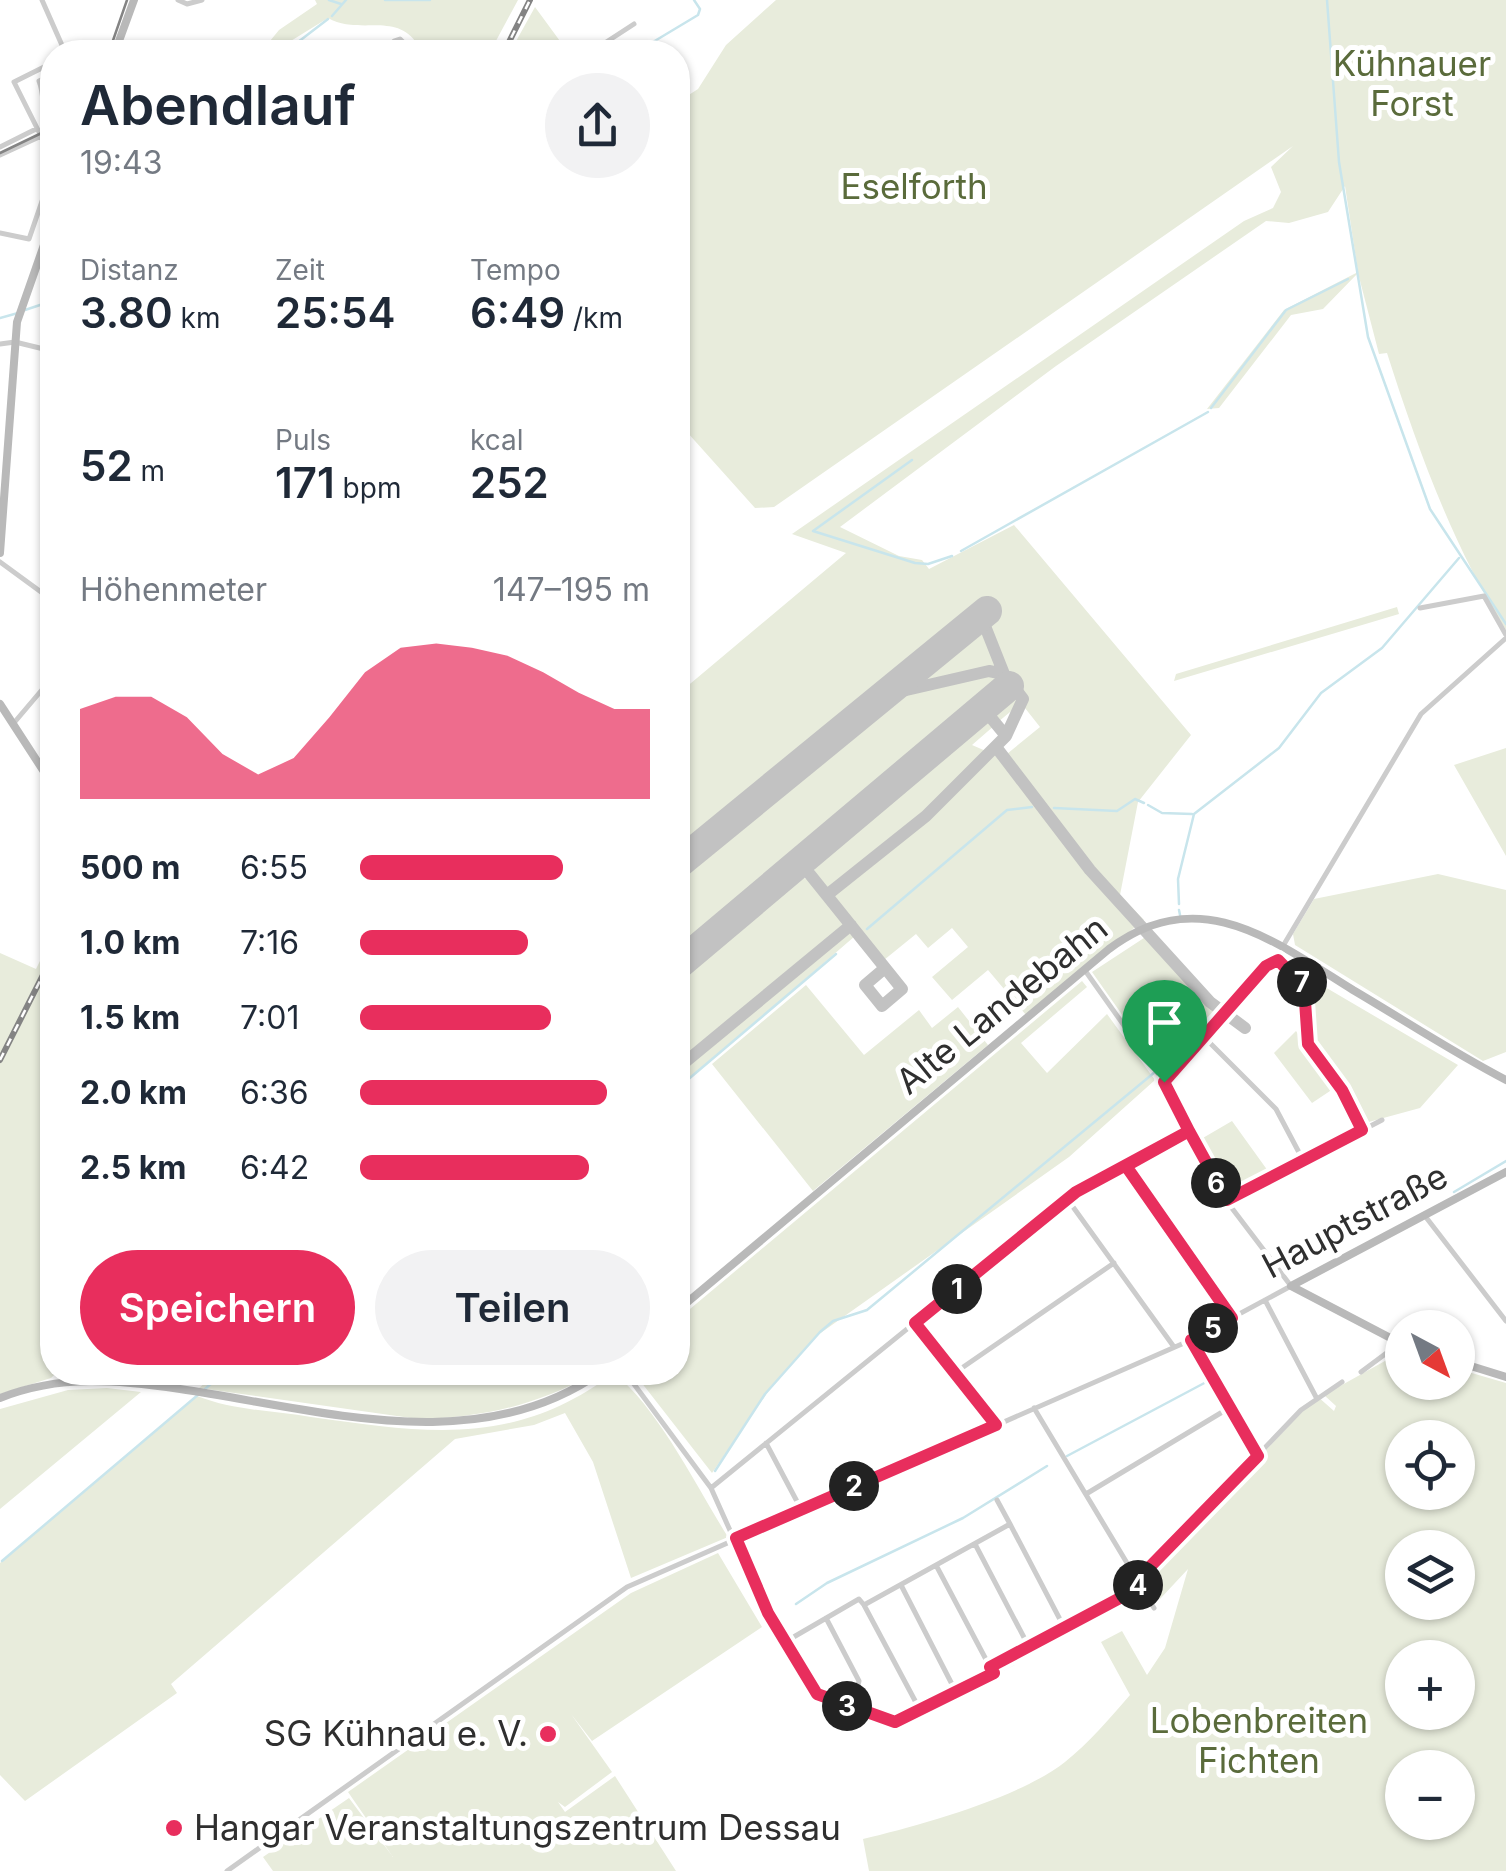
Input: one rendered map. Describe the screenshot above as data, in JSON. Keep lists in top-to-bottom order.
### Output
{
  "streets": {
    "main road": ["Alte Landebahn", "Hauptstraße"]
  },
  "parks": ["Kühnauer Forst", "Eselforth", "Lobenbreiten Fichten"],
  "places": ["SG Kühnau e. V.", "Hangar Veranstaltungszentrum Dessau"],
  "north": "bottom right",
  "page": {
    "heading": ["Abendlauf", "19:43"],
    "stats": [
      ["Distanz", "3.80 km"],
      ["Zeit", "25:54"],
      ["Tempo", "6:49 /km"],
      ["52 m"],
      ["Puls", "171 bpm"],
      ["kcal", "252"]
    ],
    "chart": ["Höhenmeter", "147–195 m"],
    "list": [
      {
        "name": "500 m",
        "note": "6:55"
      },
      {
        "name": "1.0 km",
        "note": "7:16"
      },
      {
        "name": "1.5 km",
        "note": "7:01"
      },
      {
        "name": "2.0 km",
        "note": "6:36"
      },
      {
        "name": "2.5 km",
        "note": "6:42"
      }
    ],
    "pins": [
      "7",
      "6",
      "1",
      "5",
      "2",
      "4",
      "3"
    ],
    "buttons": ["Speichern", "Teilen"],
    "map_buttons": ["+", "−"]
  }
}
